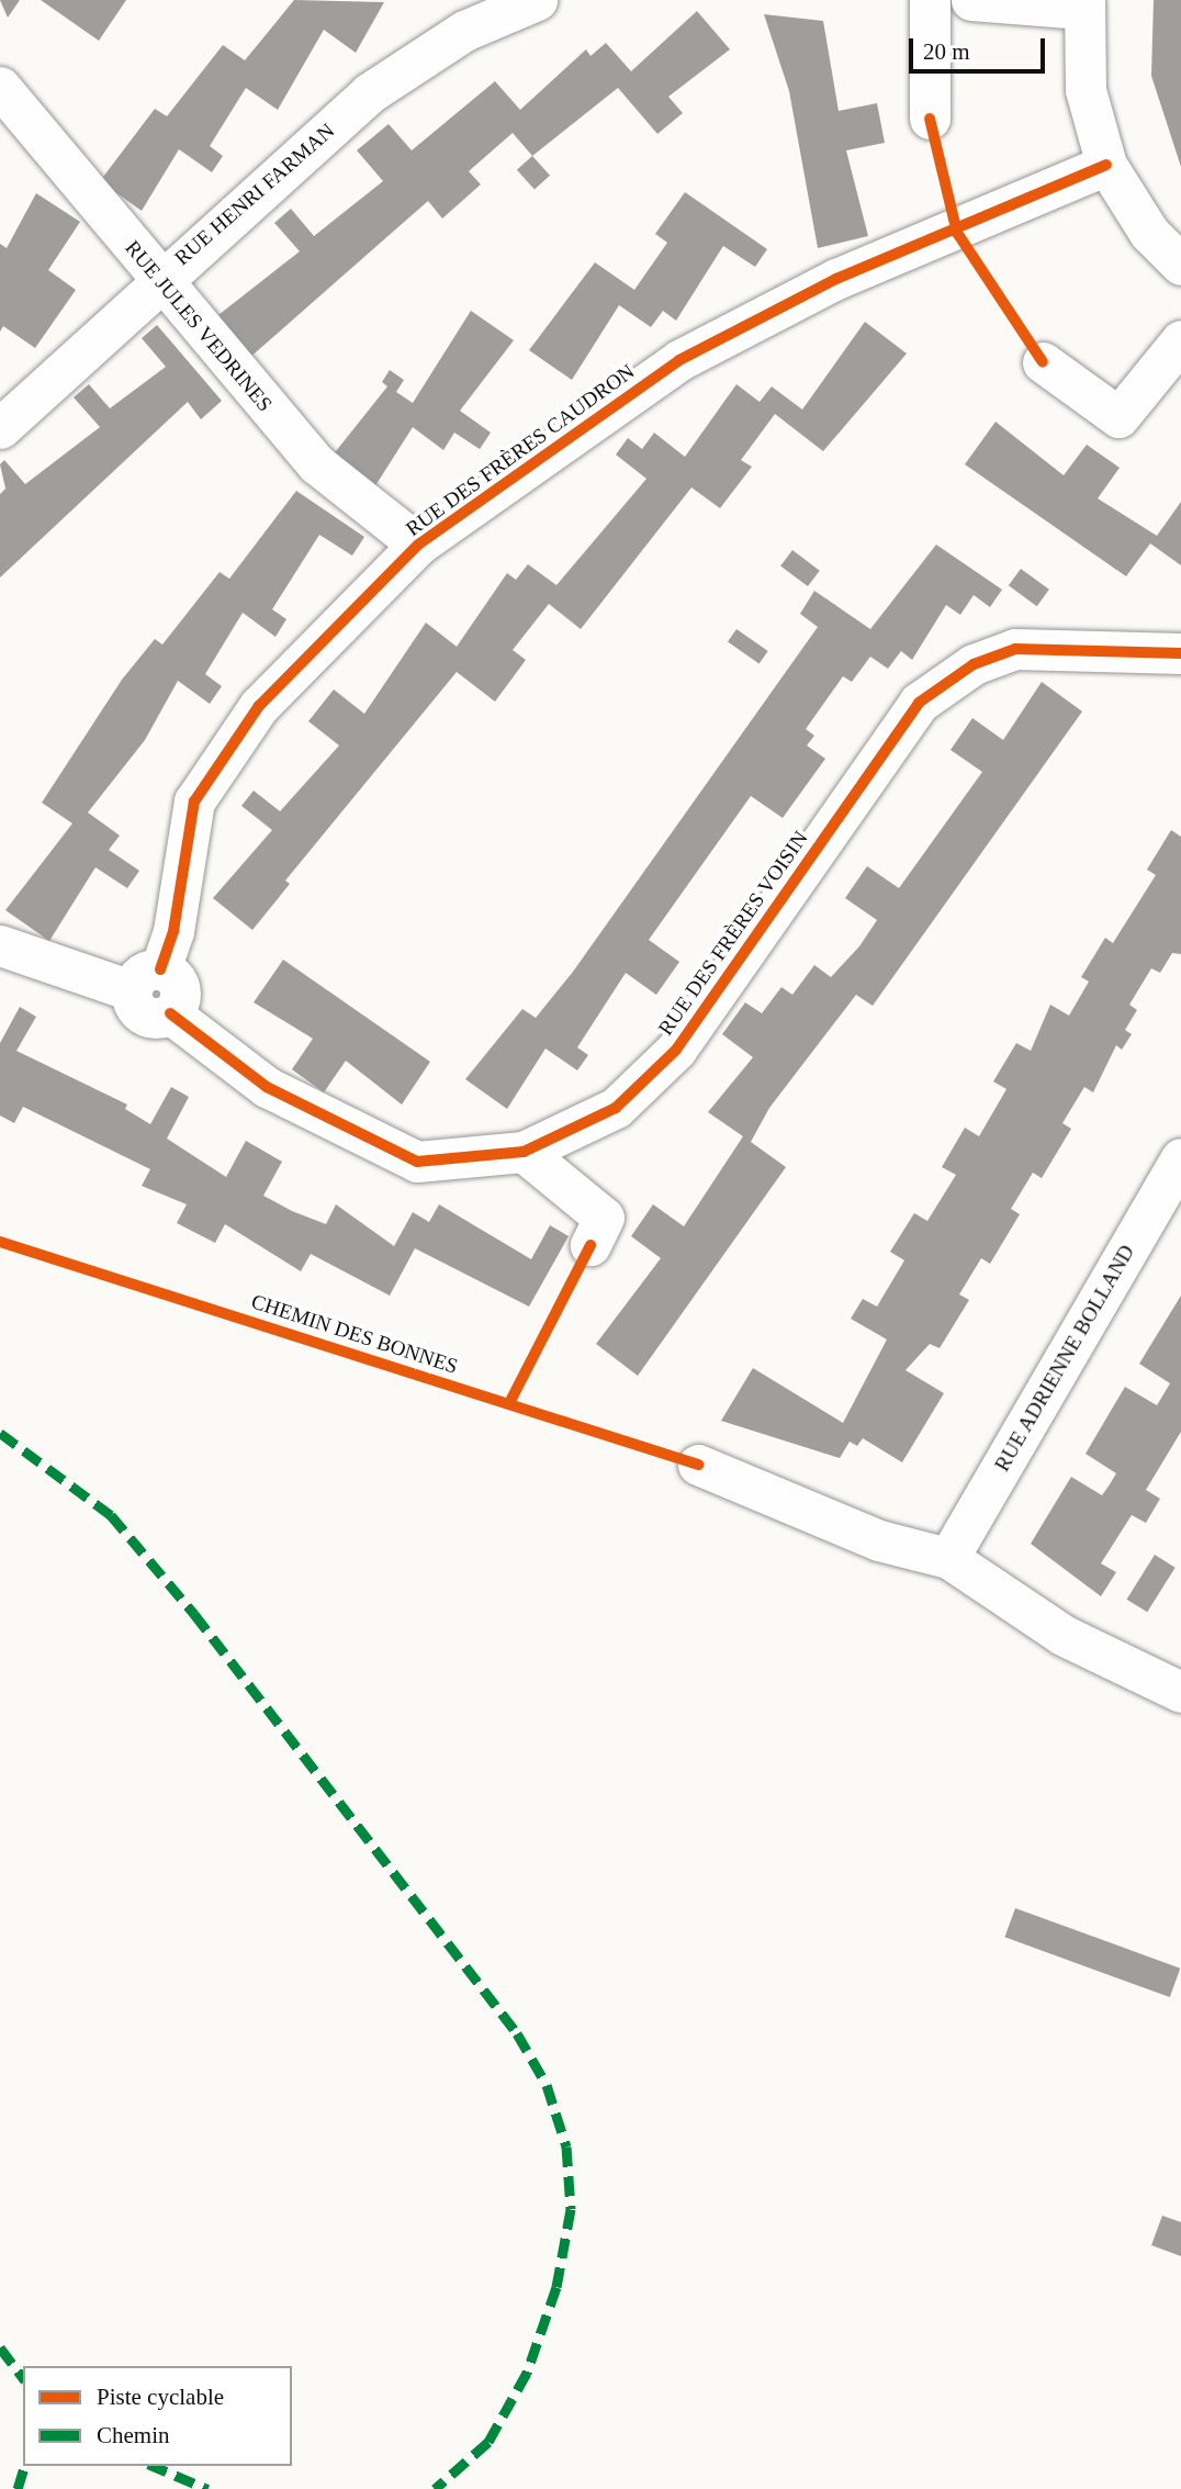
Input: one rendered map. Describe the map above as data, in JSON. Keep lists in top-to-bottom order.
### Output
{
  "streets": {
    "street": [
      "RUE HENRI FARMAN",
      "RUE JULES VEDRINES",
      "RUE DES FRÈRES CAUDRON",
      "RUE DES FRÈRES VOISIN",
      "RUE ADRIENNE BOLLAND"
    ],
    "cycle path": ["CHEMIN DES BONNES"]
  },
  "crossings": [
    ["RUE HENRI FARMAN", "RUE JULES VEDRINES"],
    ["RUE JULES VEDRINES", "RUE DES FRÈRES CAUDRON"],
    ["RUE DES FRÈRES CAUDRON", "RUE DES FRÈRES VOISIN"]
  ],
  "legend": ["Piste cyclable", "Chemin"],
  "scale_bar": "20 m"
}
